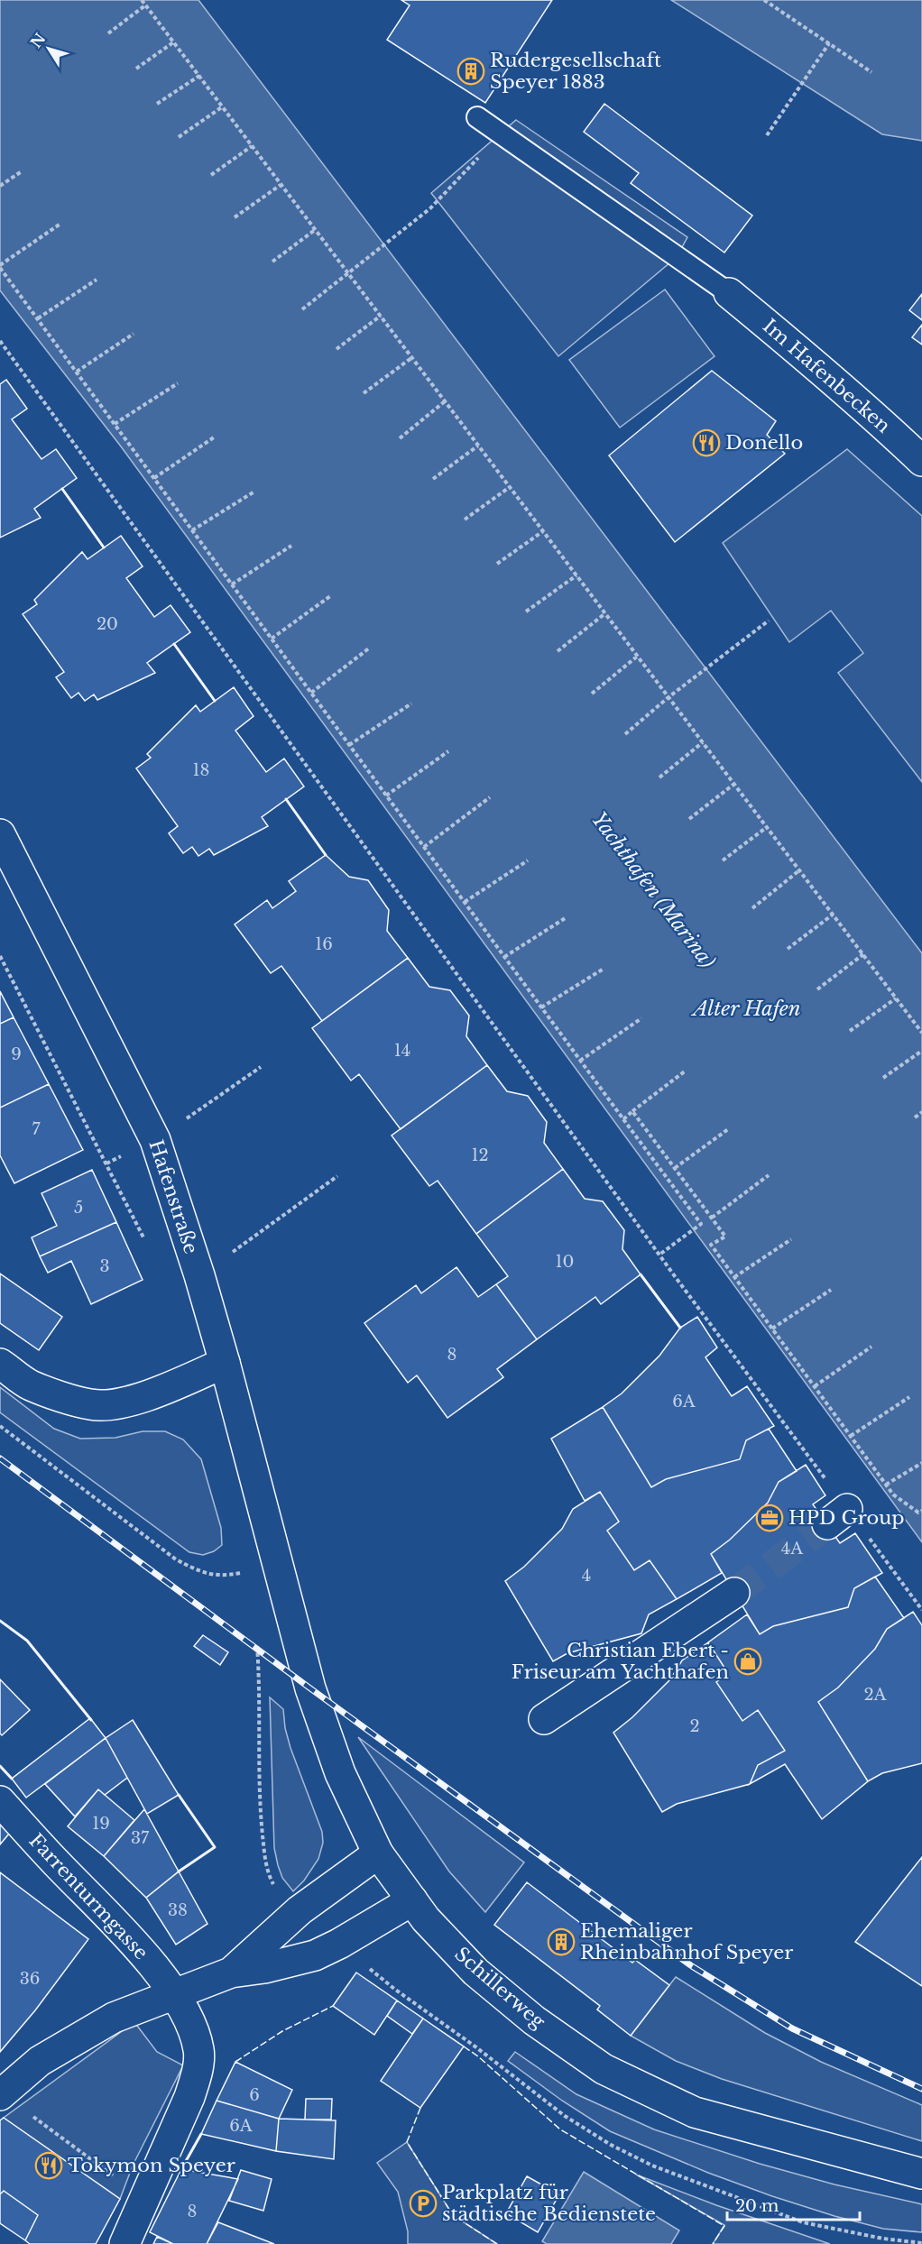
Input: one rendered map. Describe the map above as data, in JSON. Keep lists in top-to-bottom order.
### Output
{
  "streets": {
    "street": [
      "Im Hafenbecken",
      "Hafenstraße",
      "Farrenturmgasse",
      "Schillerweg"
    ]
  },
  "crossings": [
    ["Hafenstraße", "Schillerweg"]
  ],
  "water": ["Yachthafen (Marina)", "Alter Hafen"],
  "places": {
    "building": ["Rudergesellschaft Speyer 1883", "Ehemaliger Rheinbahnhof Speyer"],
    "restaurant": ["Donello", "Tokymon Speyer"],
    "office": ["HPD Group"],
    "shop": ["Christian Ebert - Friseur am Yachthafen"],
    "parking": ["Parkplatz für städtische Bedienstete"]
  },
  "house_numbers": [
    "20",
    "18",
    "16",
    "14",
    "9",
    "7",
    "12",
    "5",
    "10",
    "3",
    "8",
    "6A",
    "4A",
    "4",
    "2A",
    "2",
    "19",
    "37",
    "38",
    "36",
    "6",
    "6A",
    "8"
  ],
  "scale_bar": "20 m",
  "north": "top left"
}
